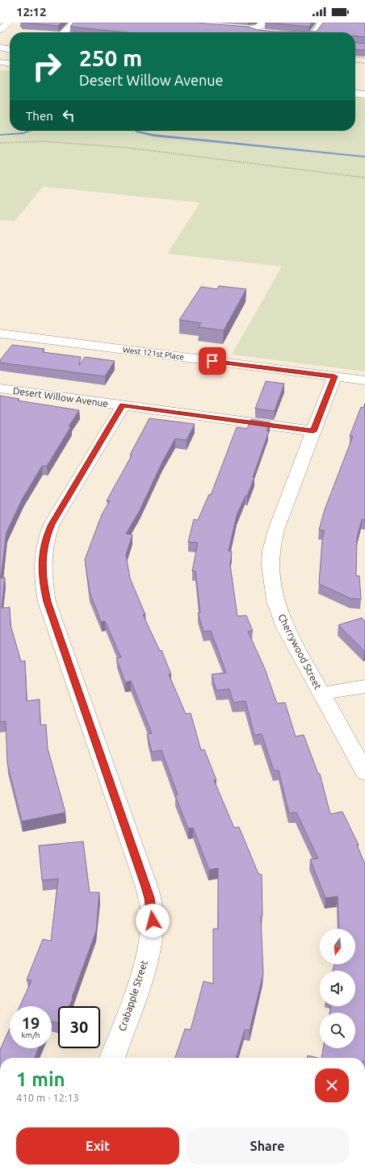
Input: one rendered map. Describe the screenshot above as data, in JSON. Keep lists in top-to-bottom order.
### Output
{
  "streets": {
    "street": [
      "West 121st Place",
      "Desert Willow Avenue",
      "Cherrywood Street",
      "Crabapple Street"
    ]
  },
  "crossings": [
    ["West 121st Place", "Cherrywood Street"],
    ["Desert Willow Avenue", "Cherrywood Street"],
    ["Desert Willow Avenue", "Crabapple Street"]
  ],
  "north": "bottom",
  "page": {
    "status": "12:12",
    "turn": ["250 m", "Desert Willow Avenue"],
    "then": "Then",
    "speed": "19 km/h",
    "limit": "30",
    "heading": ["1 min", "410 m · 12:13"],
    "buttons": ["Exit", "Share"]
  }
}
